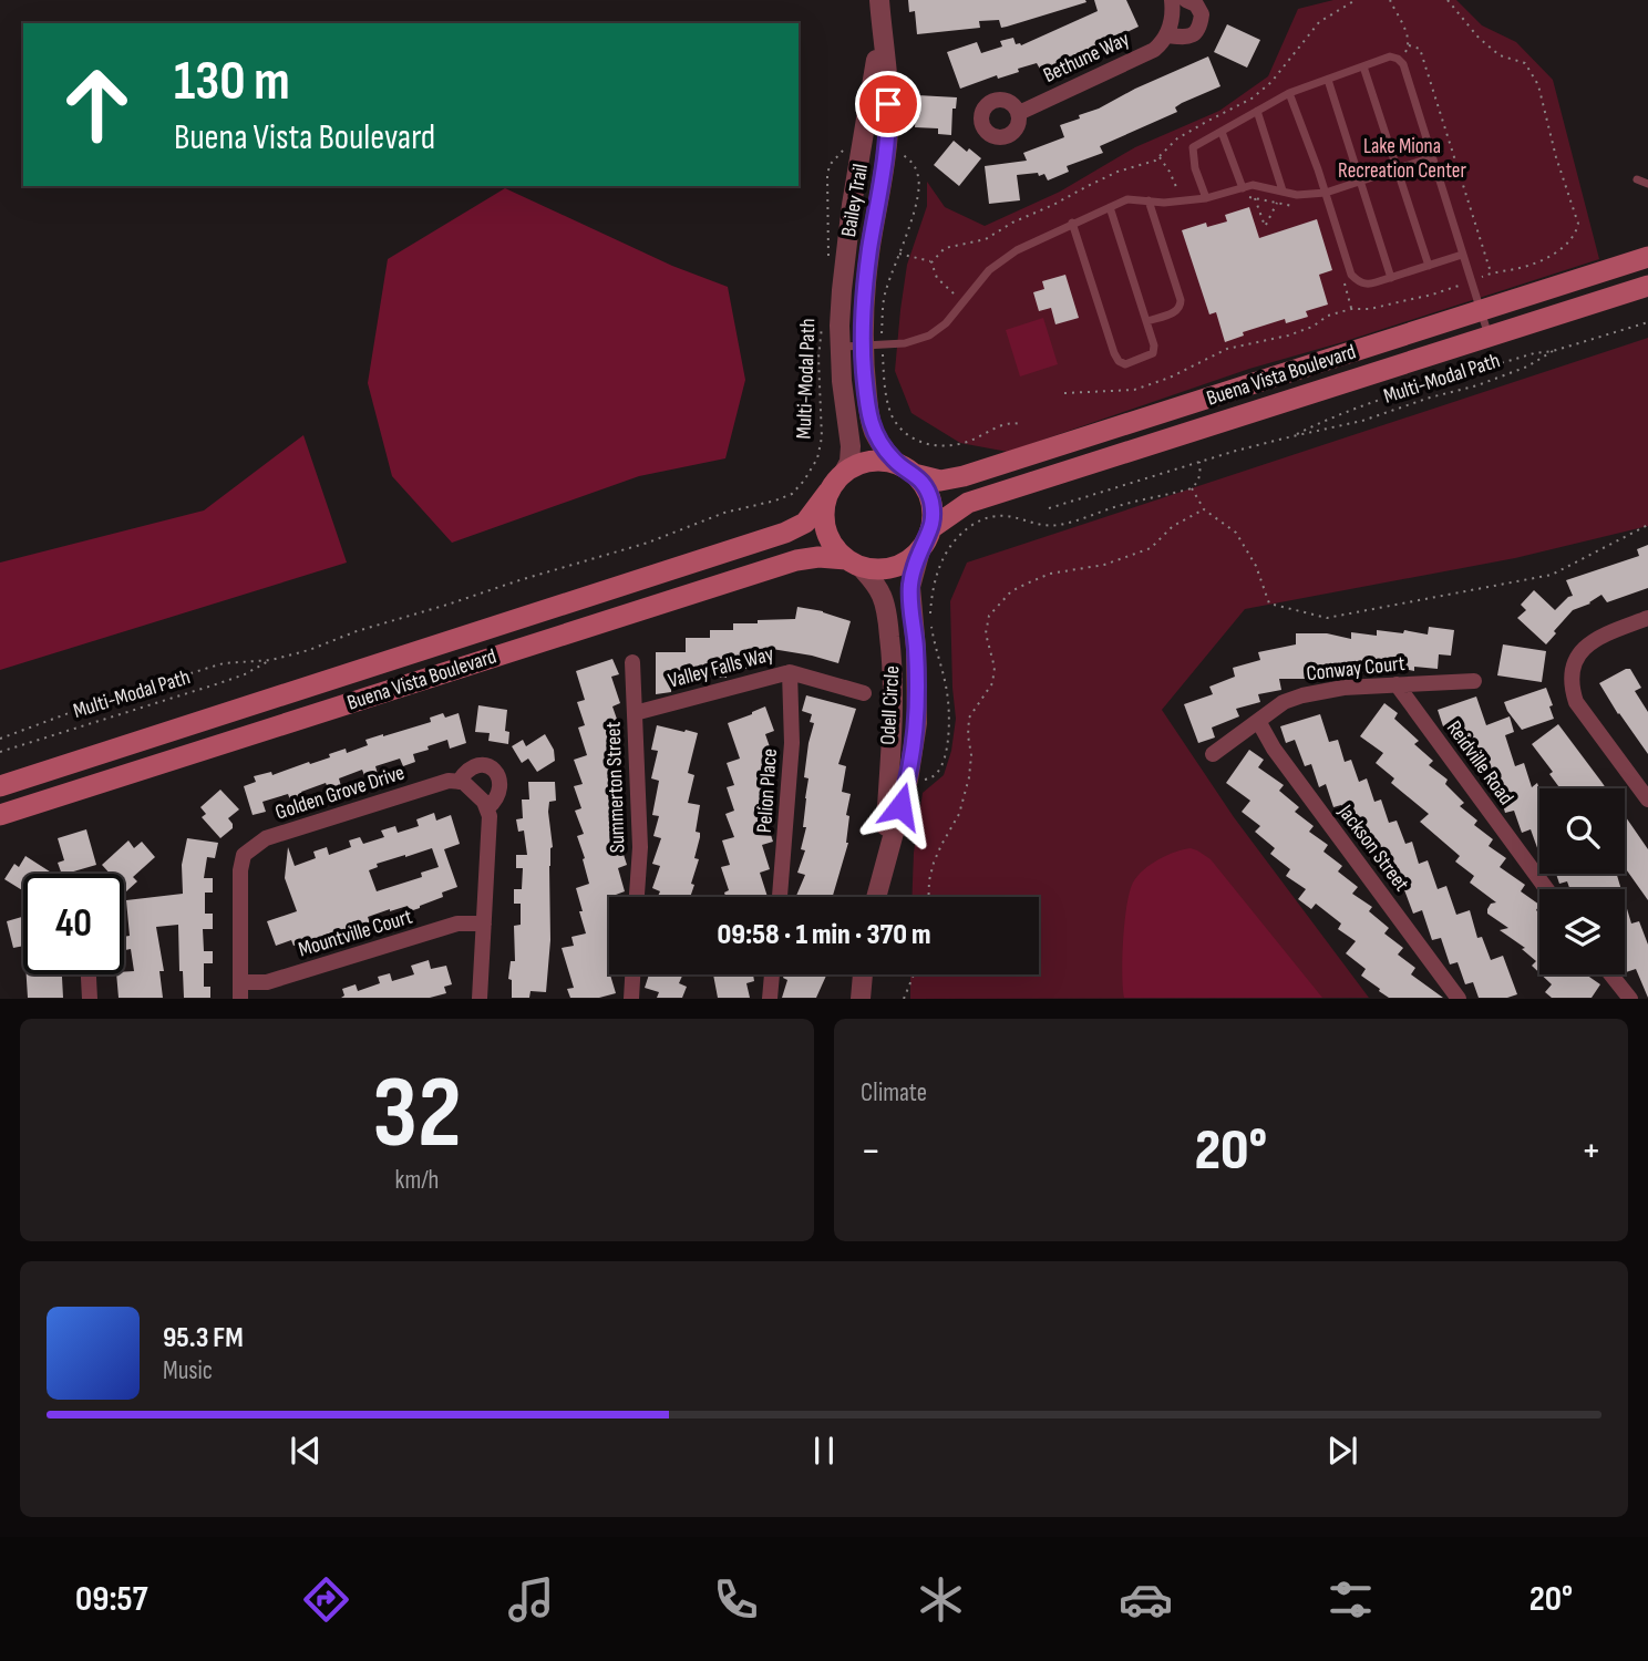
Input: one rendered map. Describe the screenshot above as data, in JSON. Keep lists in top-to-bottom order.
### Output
{
  "streets": {
    "main road": ["Buena Vista Boulevard"],
    "street": [
      "Bethune Way",
      "Bailey Trail",
      "Valley Falls Way",
      "Conway Court",
      "Odell Circle",
      "Reidville Road",
      "Summerton Street",
      "Pelion Place",
      "Golden Grove Drive",
      "Jackson Street",
      "Mountville Court"
    ],
    "path": ["Multi-Modal Path"]
  },
  "crossings": [
    ["Bailey Trail", "Buena Vista Boulevard"],
    ["Bailey Trail", "Odell Circle"],
    ["Buena Vista Boulevard", "Odell Circle"],
    ["Valley Falls Way", "Summerton Street"],
    ["Valley Falls Way", "Pelion Place"],
    ["Conway Court", "Reidville Road"],
    ["Conway Court", "Jackson Street"],
    ["Golden Grove Drive", "Mountville Court"]
  ],
  "parks": ["Lake Miona Recreation Center"],
  "page": {
    "turn": ["130 m", "Buena Vista Boulevard"],
    "limit": "40",
    "trip": "09:58 · 1 min · 370 m",
    "tile": [
      ["32", "km/h"],
      "Climate"
    ],
    "heat": ["−", "20°", "+"],
    "song": ["95.3 FM", "Music"],
    "tabs": ["09:57", "20°"]
  }
}
